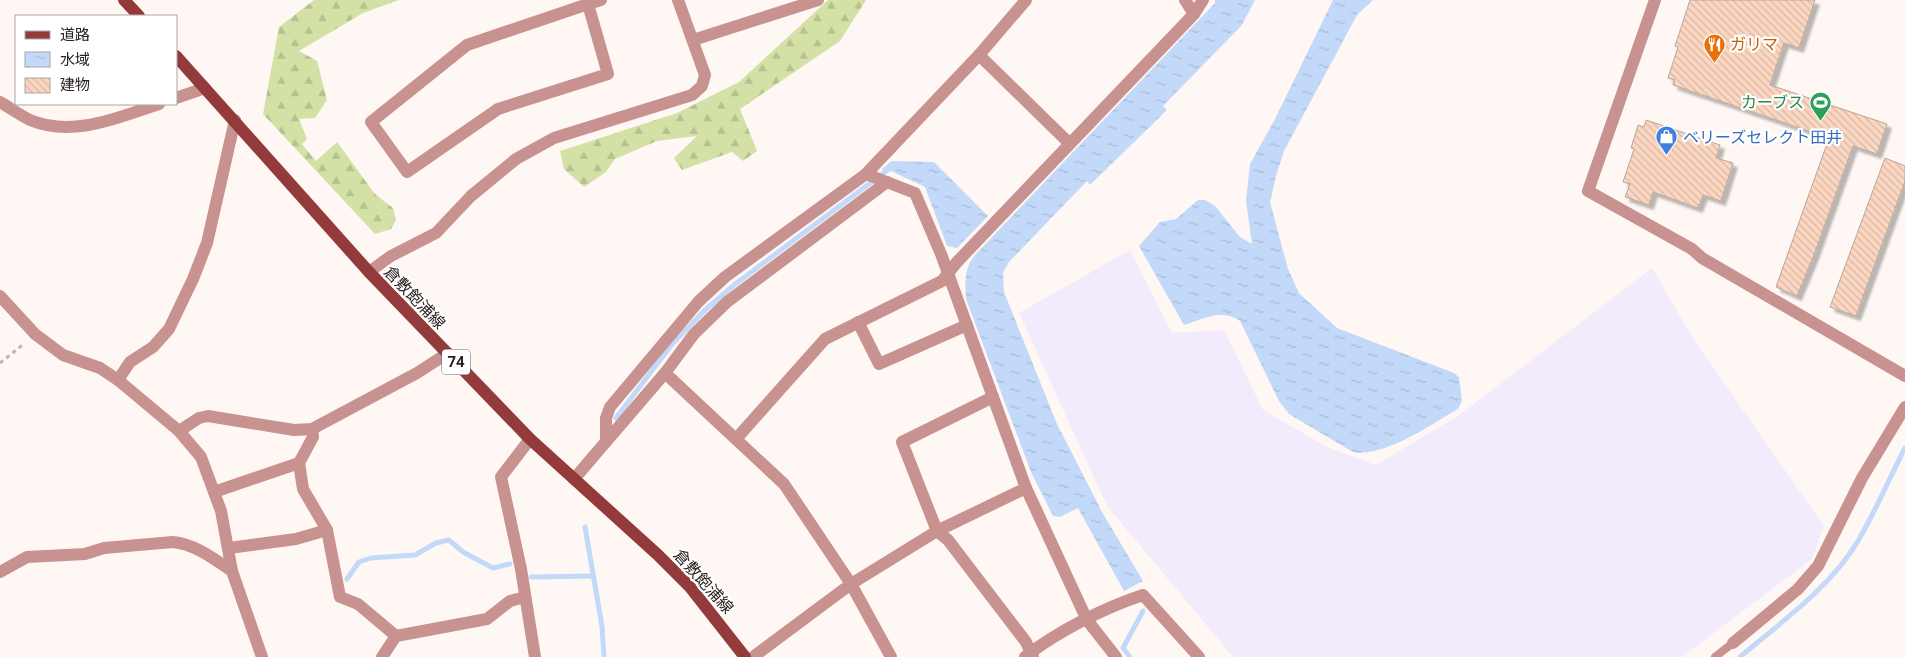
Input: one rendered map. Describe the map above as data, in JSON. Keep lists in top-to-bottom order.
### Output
{
  "streets": {
    "main road": ["倉敷飽浦線", "74"]
  },
  "places": {
    "restaurant": ["ガリマ"],
    "sports": ["カーブス"],
    "shop": ["ベリーズセレクト田井"]
  },
  "legend": ["道路", "水域", "建物"]
}
